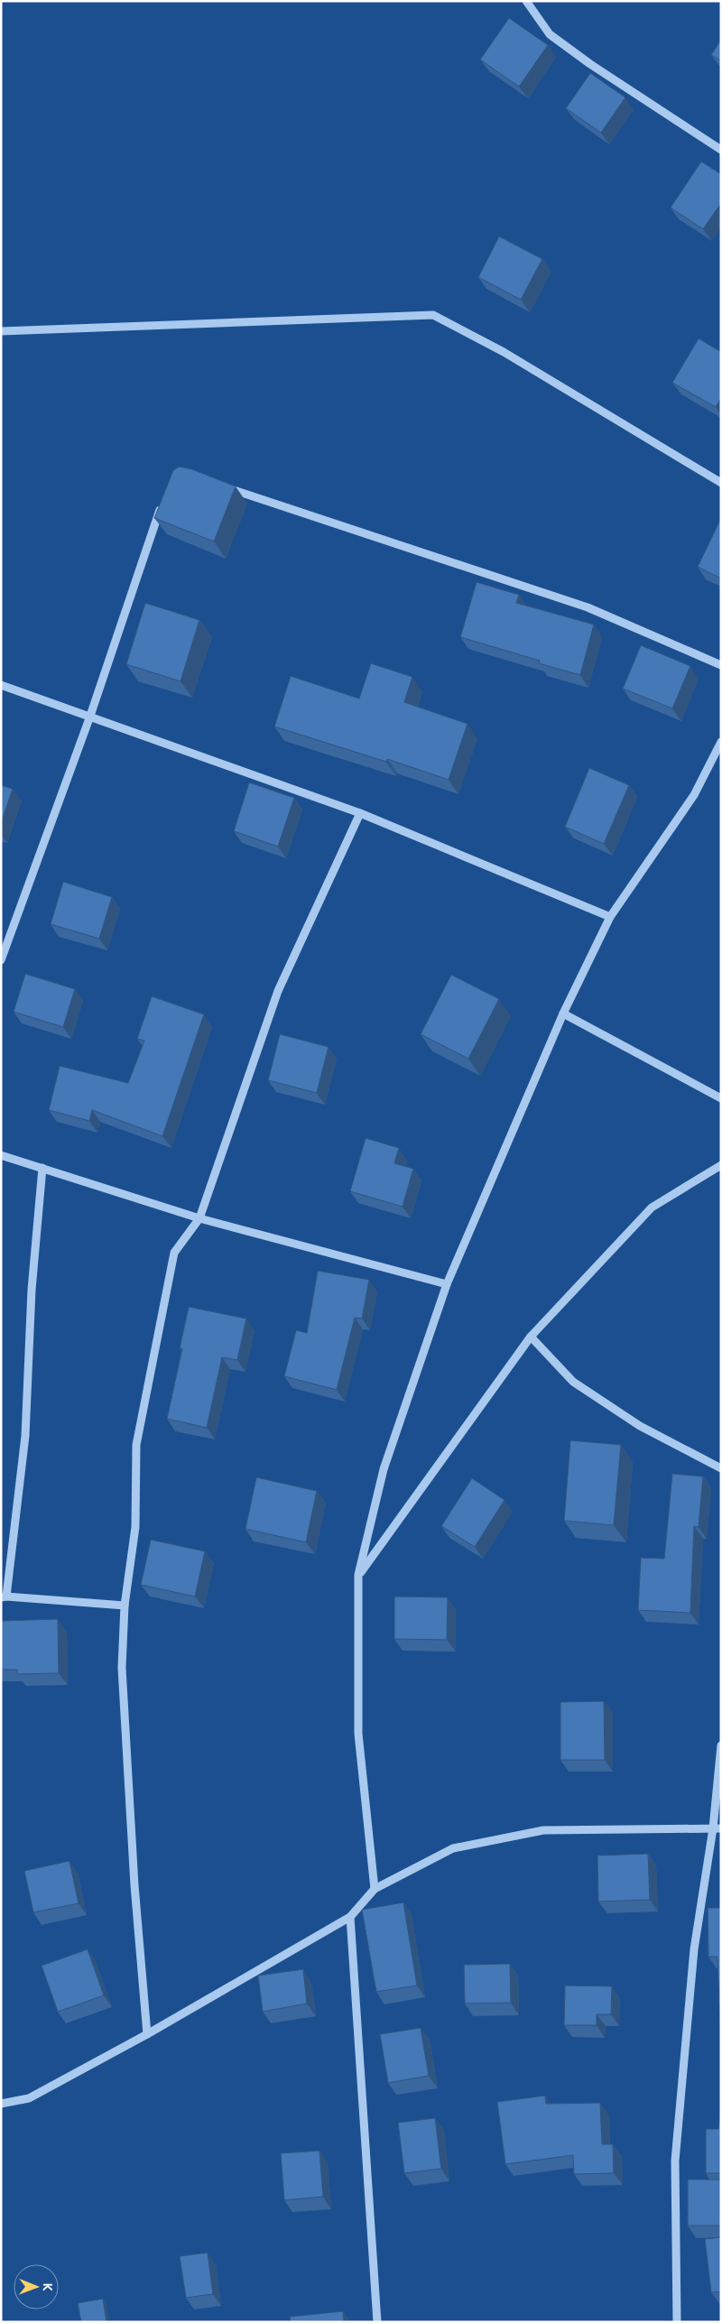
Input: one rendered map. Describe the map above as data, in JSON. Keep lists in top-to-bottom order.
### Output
{
  "north": "right"
}
